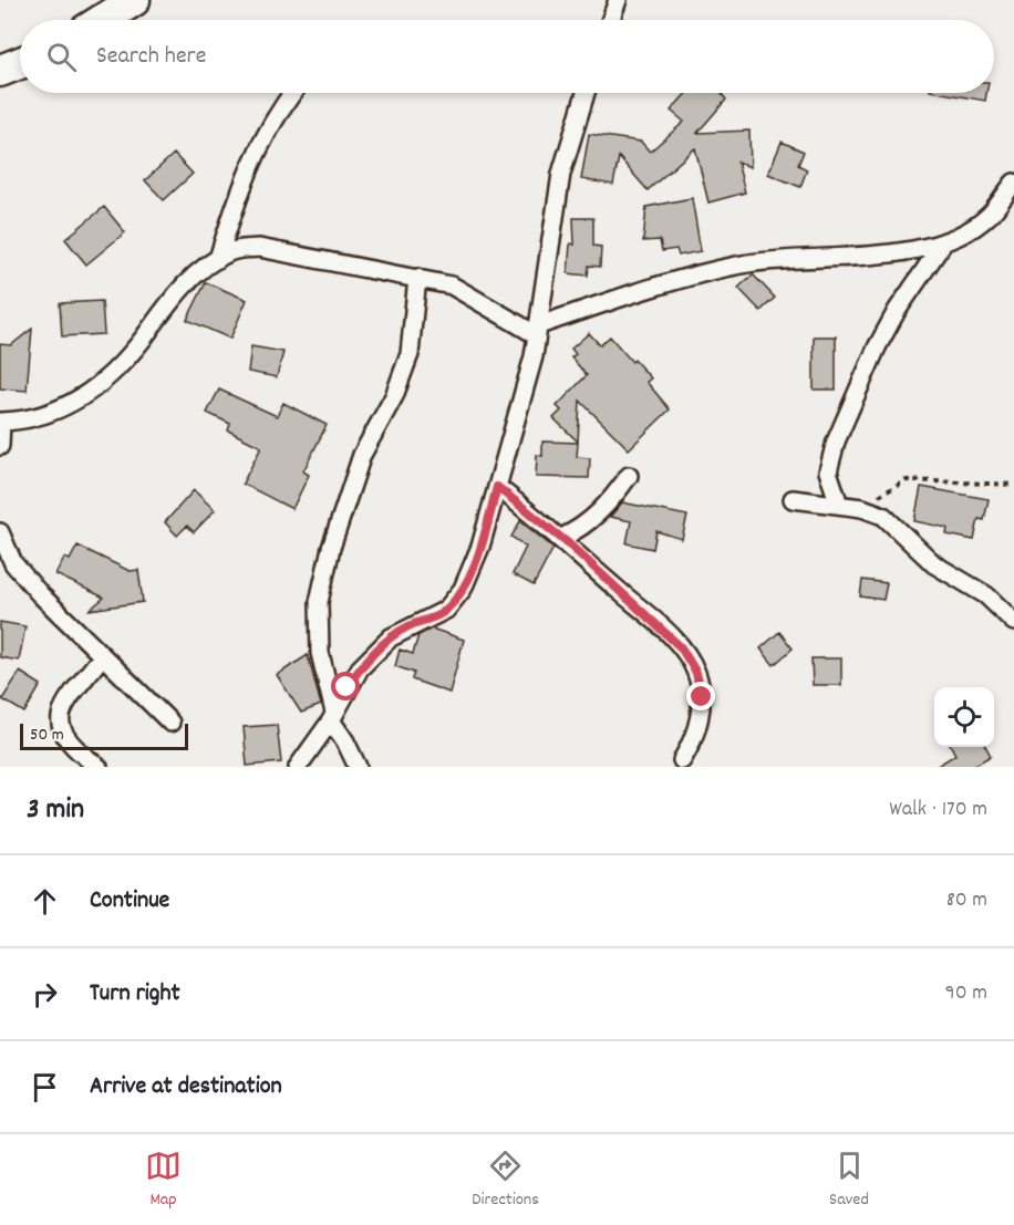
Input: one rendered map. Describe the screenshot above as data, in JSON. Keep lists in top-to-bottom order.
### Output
{
  "scale_bar": "50 m",
  "page": {
    "search": "Search here",
    "scale": "50 m",
    "heading": ["3 min", "Walk · 170 m"],
    "list": [
      ["Continue", "80 m"],
      ["Turn right", "90 m"],
      "Arrive at destination"
    ],
    "nav": ["Map", "Directions", "Saved"]
  }
}
